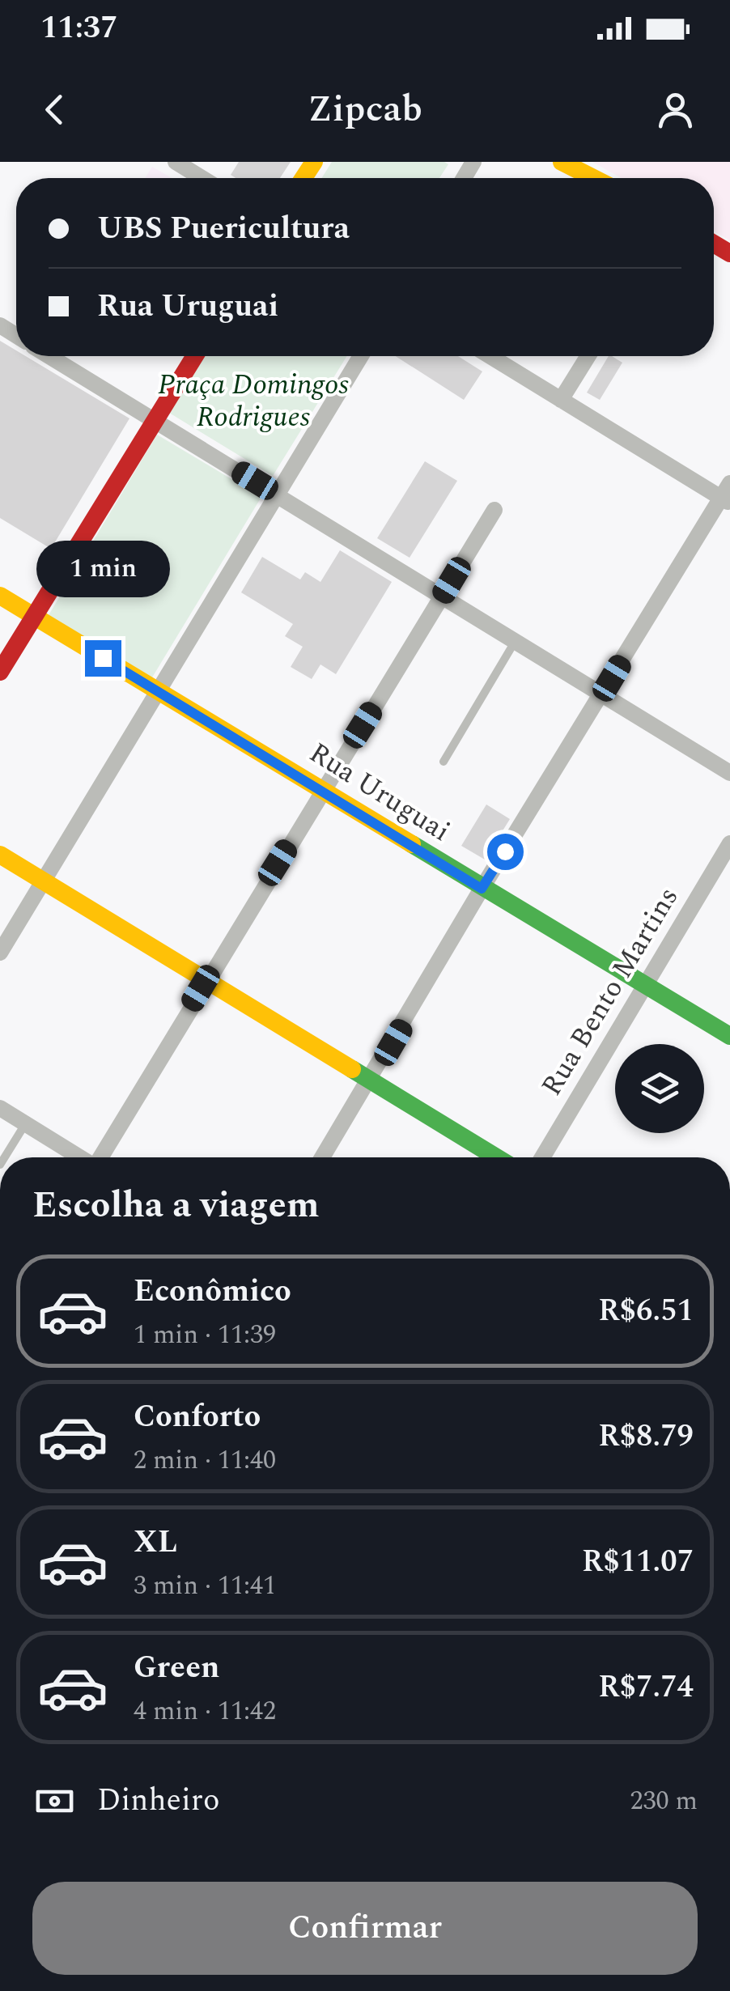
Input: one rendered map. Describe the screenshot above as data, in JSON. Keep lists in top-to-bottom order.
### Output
{
  "streets": {
    "street": ["Rua Uruguai", "Rua Bento Martins"]
  },
  "crossings": [
    ["Rua Uruguai", "Rua Bento Martins"]
  ],
  "parks": ["Praça Domingos Rodrigues"],
  "page": {
    "status": "11:37",
    "header": "Zipcab",
    "banner": ["UBS Puericultura", "Rua Uruguai"],
    "bubble": "1 min",
    "heading": "Escolha a viagem",
    "list": [
      {
        "name": "Econômico",
        "note": "1 min · 11:39",
        "value": "R$6.51"
      },
      {
        "name": "Conforto",
        "note": "2 min · 11:40",
        "value": "R$8.79"
      },
      {
        "name": "XL",
        "note": "3 min · 11:41",
        "value": "R$11.07"
      },
      {
        "name": "Green",
        "note": "4 min · 11:42",
        "value": "R$7.74"
      }
    ],
    "pay": ["Dinheiro", "230 m"],
    "buttons": "Confirmar"
  }
}
